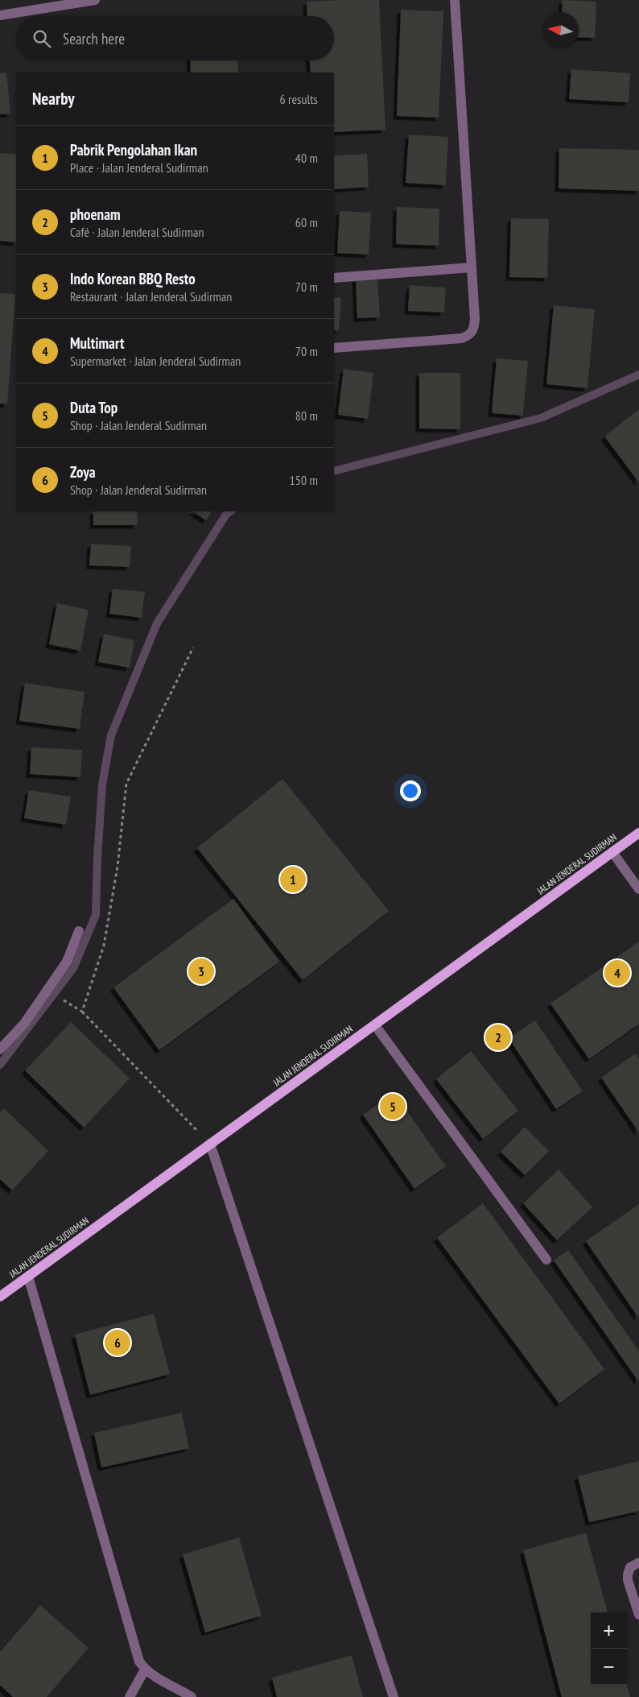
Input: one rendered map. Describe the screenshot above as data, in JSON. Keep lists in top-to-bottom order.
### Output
{
  "streets": {
    "main road": ["JALAN JENDERAL SUDIRMAN"]
  },
  "north": "left",
  "page": {
    "search": "Search here",
    "heading": ["Nearby", "6 results"],
    "list": [
      {
        "mark": "1",
        "name": "Pabrik Pengolahan Ikan",
        "note": "Place · Jalan Jenderal Sudirman",
        "value": "40 m"
      },
      {
        "mark": "2",
        "name": "phoenam",
        "note": "Café · Jalan Jenderal Sudirman",
        "value": "60 m"
      },
      {
        "mark": "3",
        "name": "Indo Korean BBQ Resto",
        "note": "Restaurant · Jalan Jenderal Sudirman",
        "value": "70 m"
      },
      {
        "mark": "4",
        "name": "Multimart",
        "note": "Supermarket · Jalan Jenderal Sudirman",
        "value": "70 m"
      },
      {
        "mark": "5",
        "name": "Duta Top",
        "note": "Shop · Jalan Jenderal Sudirman",
        "value": "80 m"
      },
      {
        "mark": "6",
        "name": "Zoya",
        "note": "Shop · Jalan Jenderal Sudirman",
        "value": "150 m"
      }
    ],
    "pins": [
      "1",
      "3",
      "4",
      "2",
      "5",
      "6"
    ],
    "map_buttons": ["+", "−"]
  }
}
